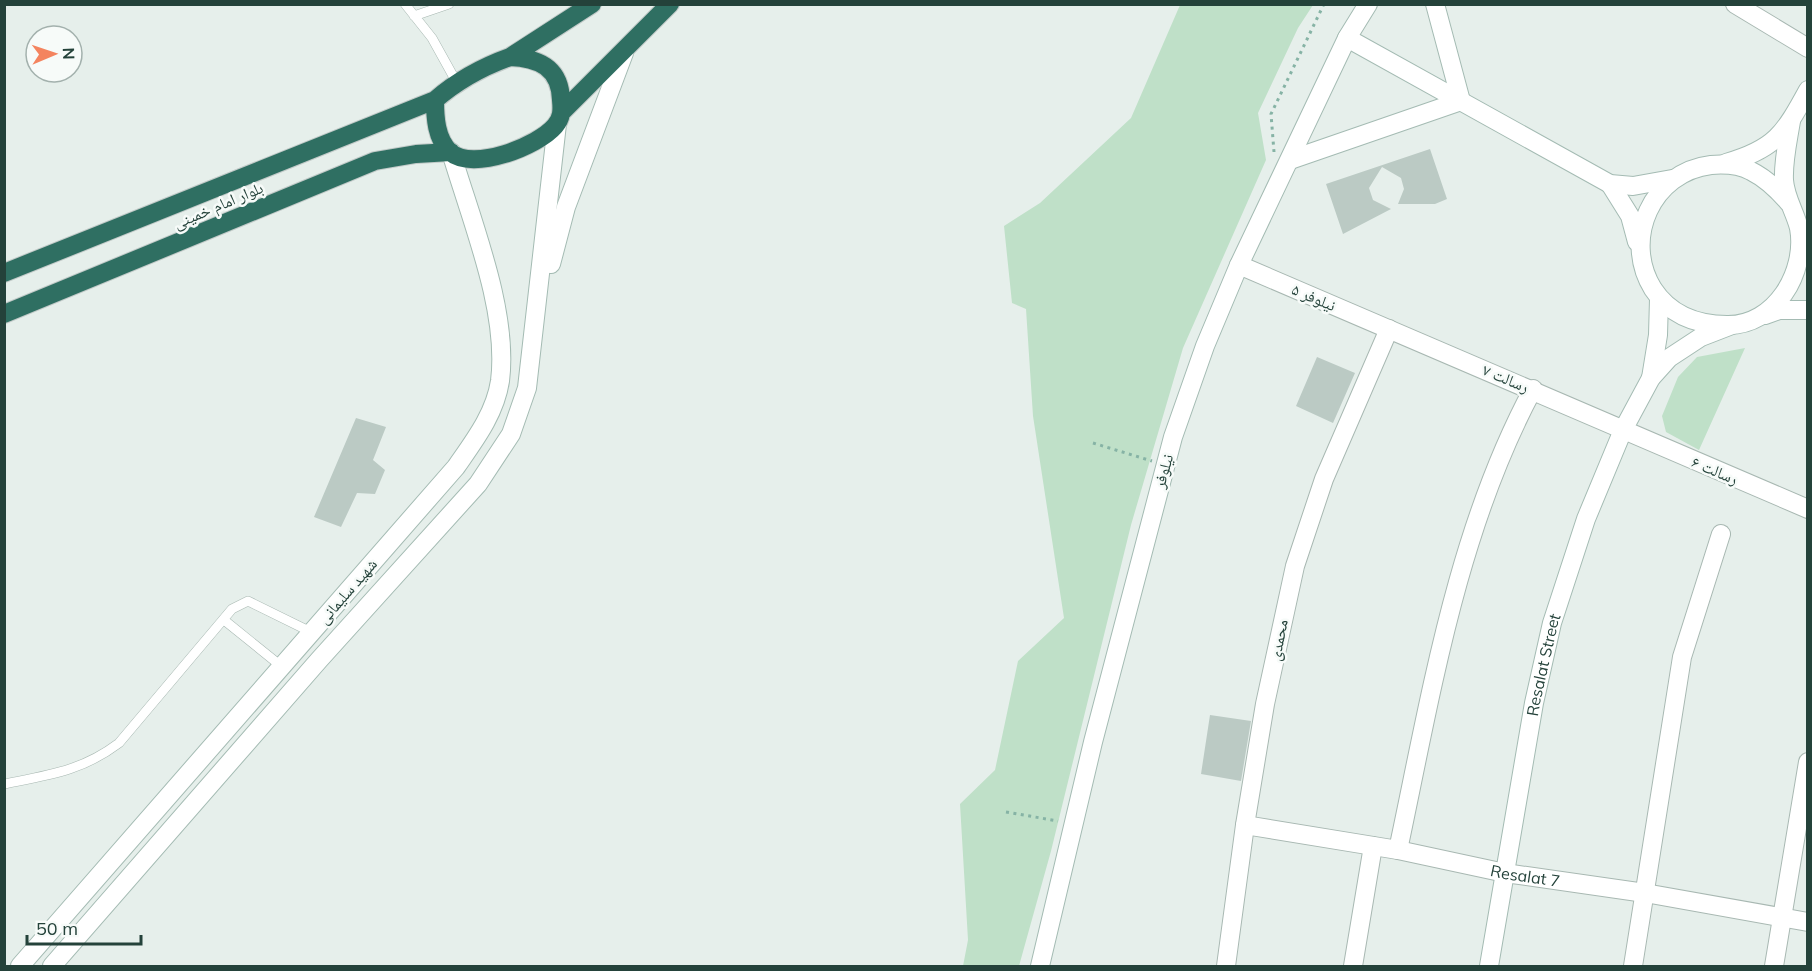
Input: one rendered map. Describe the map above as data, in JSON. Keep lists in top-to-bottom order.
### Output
{
  "streets": {
    "highway": ["بلوار امام خمینی"],
    "street": [
      "نیلوفر ۵",
      "رسالت ۷",
      "رسالت ۶",
      "نیلوفر",
      "شهید سلیمانی",
      "محمدی",
      "Resalat Street",
      "Resalat 7"
    ]
  },
  "crossings": [
    ["بلوار امام خمینی", "شهید سلیمانی"],
    ["نیلوفر ۵", "رسالت ۷"],
    ["نیلوفر ۵", "نیلوفر"],
    ["نیلوفر ۵", "محمدی"],
    ["رسالت ۷", "رسالت ۶"],
    ["رسالت ۷", "محمدی"],
    ["رسالت ۷", "Resalat Street"],
    ["رسالت ۶", "Resalat Street"],
    ["محمدی", "Resalat 7"],
    ["Resalat Street", "Resalat 7"]
  ],
  "scale_bar": "50 m",
  "north": "right"
}
